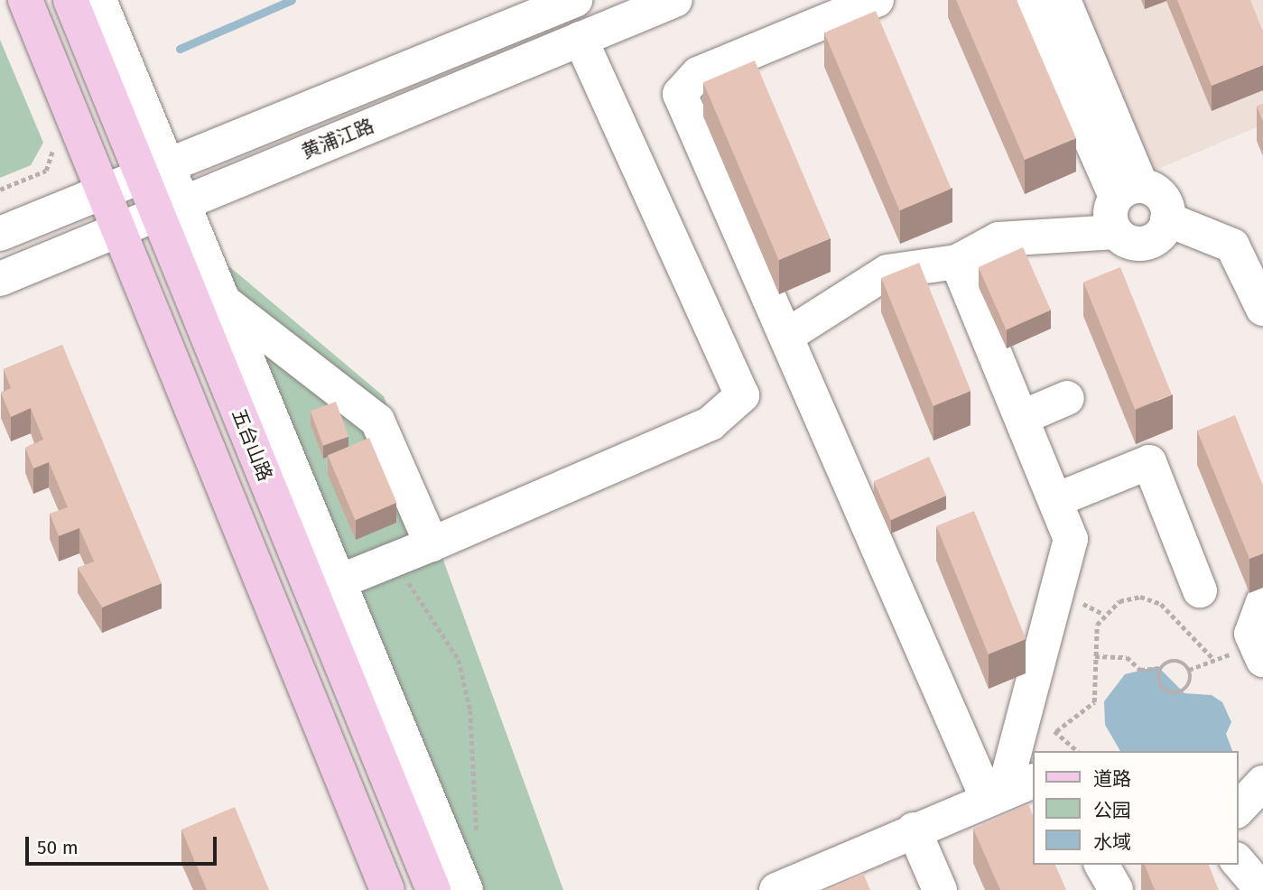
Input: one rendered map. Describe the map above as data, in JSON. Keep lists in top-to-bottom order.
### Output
{
  "streets": {
    "main road": ["五台山路"],
    "street": ["黄浦江路"]
  },
  "crossings": [
    ["黄浦江路", "五台山路"]
  ],
  "legend": ["道路", "公园", "水域"],
  "scale_bar": "50 m"
}
